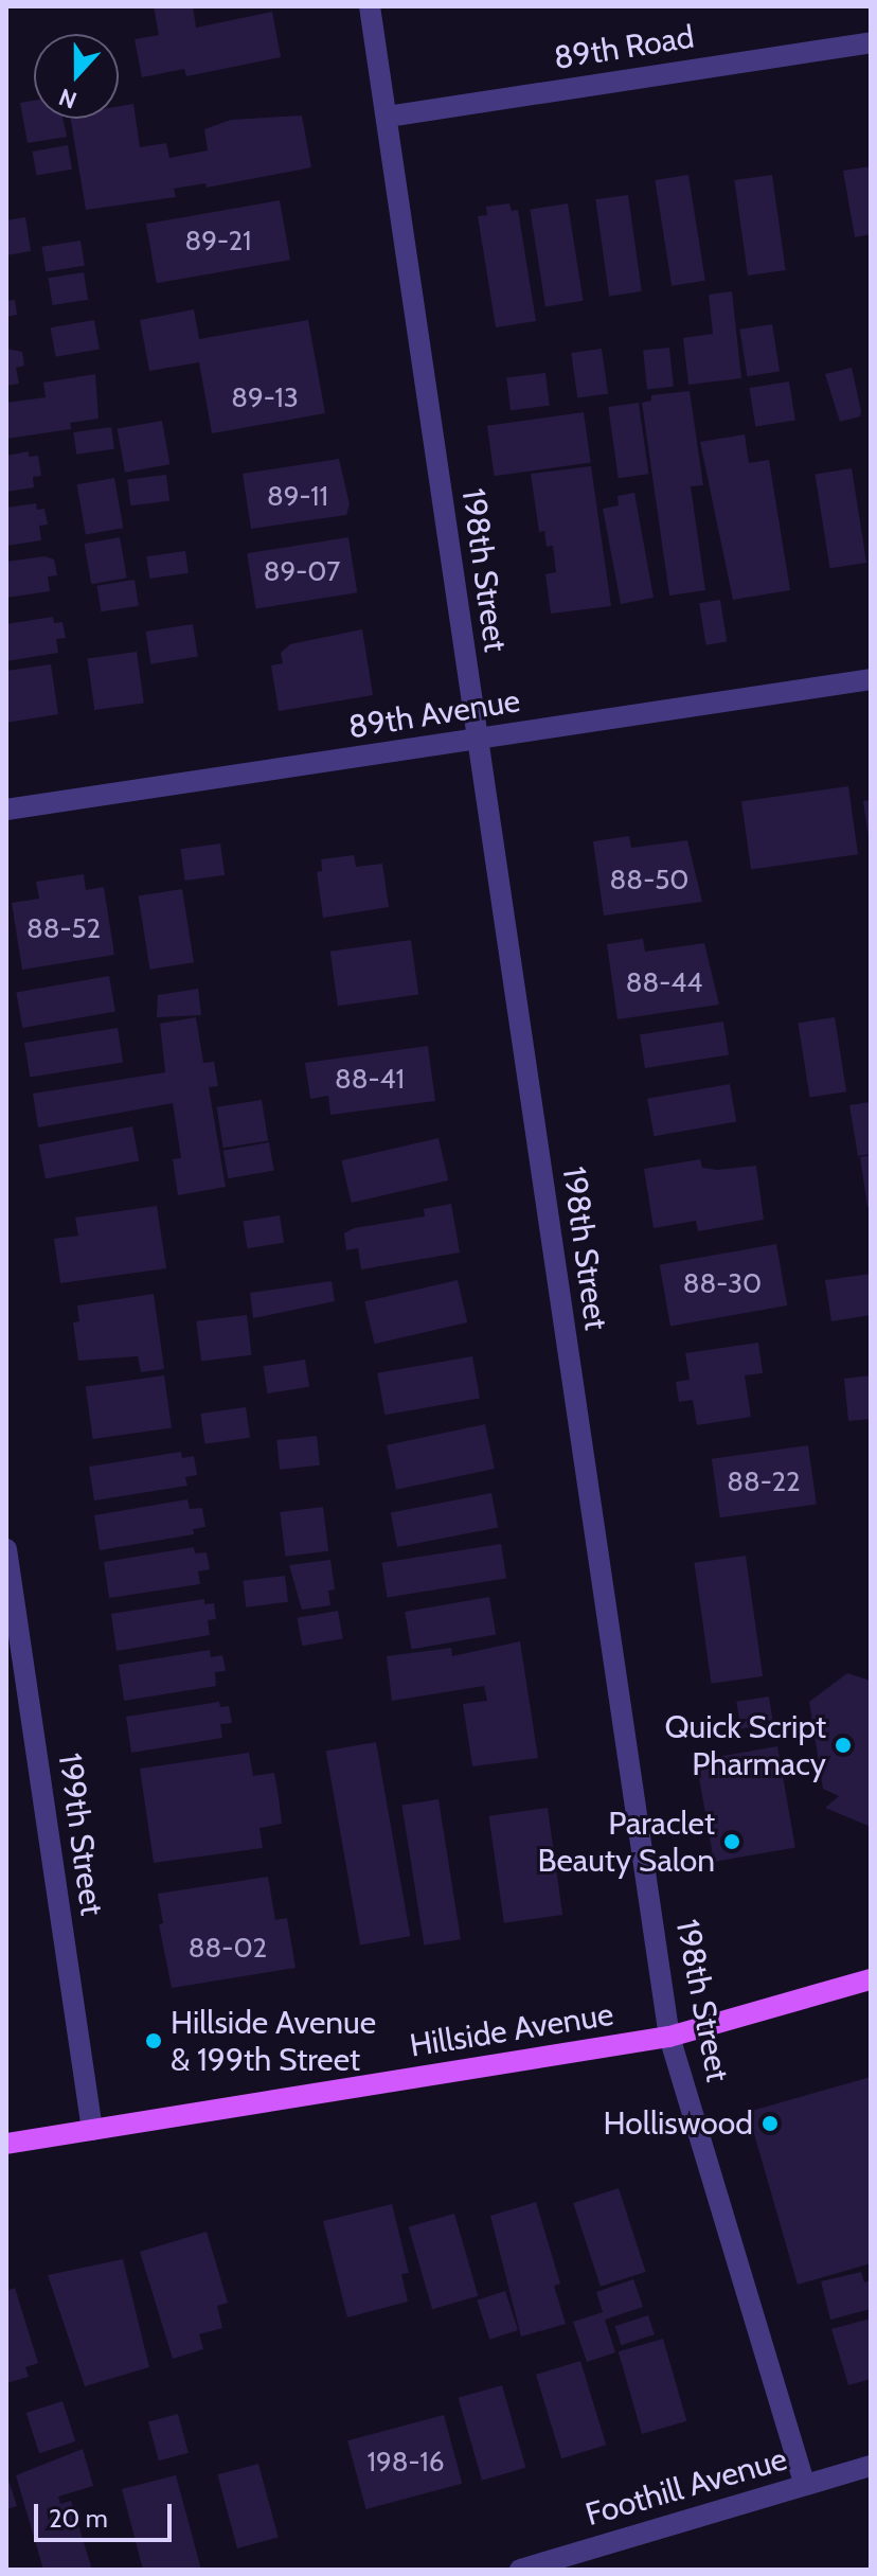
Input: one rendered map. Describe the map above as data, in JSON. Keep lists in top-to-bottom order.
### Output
{
  "streets": {
    "main road": ["Hillside Avenue"],
    "street": [
      "89th Road",
      "198th Street",
      "89th Avenue",
      "199th Street",
      "Foothill Avenue"
    ]
  },
  "crossings": [
    ["89th Road", "198th Street"],
    ["198th Street", "89th Avenue"],
    ["198th Street", "Hillside Avenue"],
    ["198th Street", "Foothill Avenue"],
    ["199th Street", "Hillside Avenue"]
  ],
  "places": [
    "Quick Script Pharmacy",
    "Paraclet Beauty Salon",
    "Hillside Avenue & 199th Street",
    "Holliswood"
  ],
  "house_numbers": [
    "89-21",
    "89-13",
    "89-11",
    "89-07",
    "88-50",
    "88-52",
    "88-44",
    "88-41",
    "88-30",
    "88-22",
    "88-02",
    "198-16"
  ],
  "scale_bar": "20 m",
  "north": "bottom"
}
